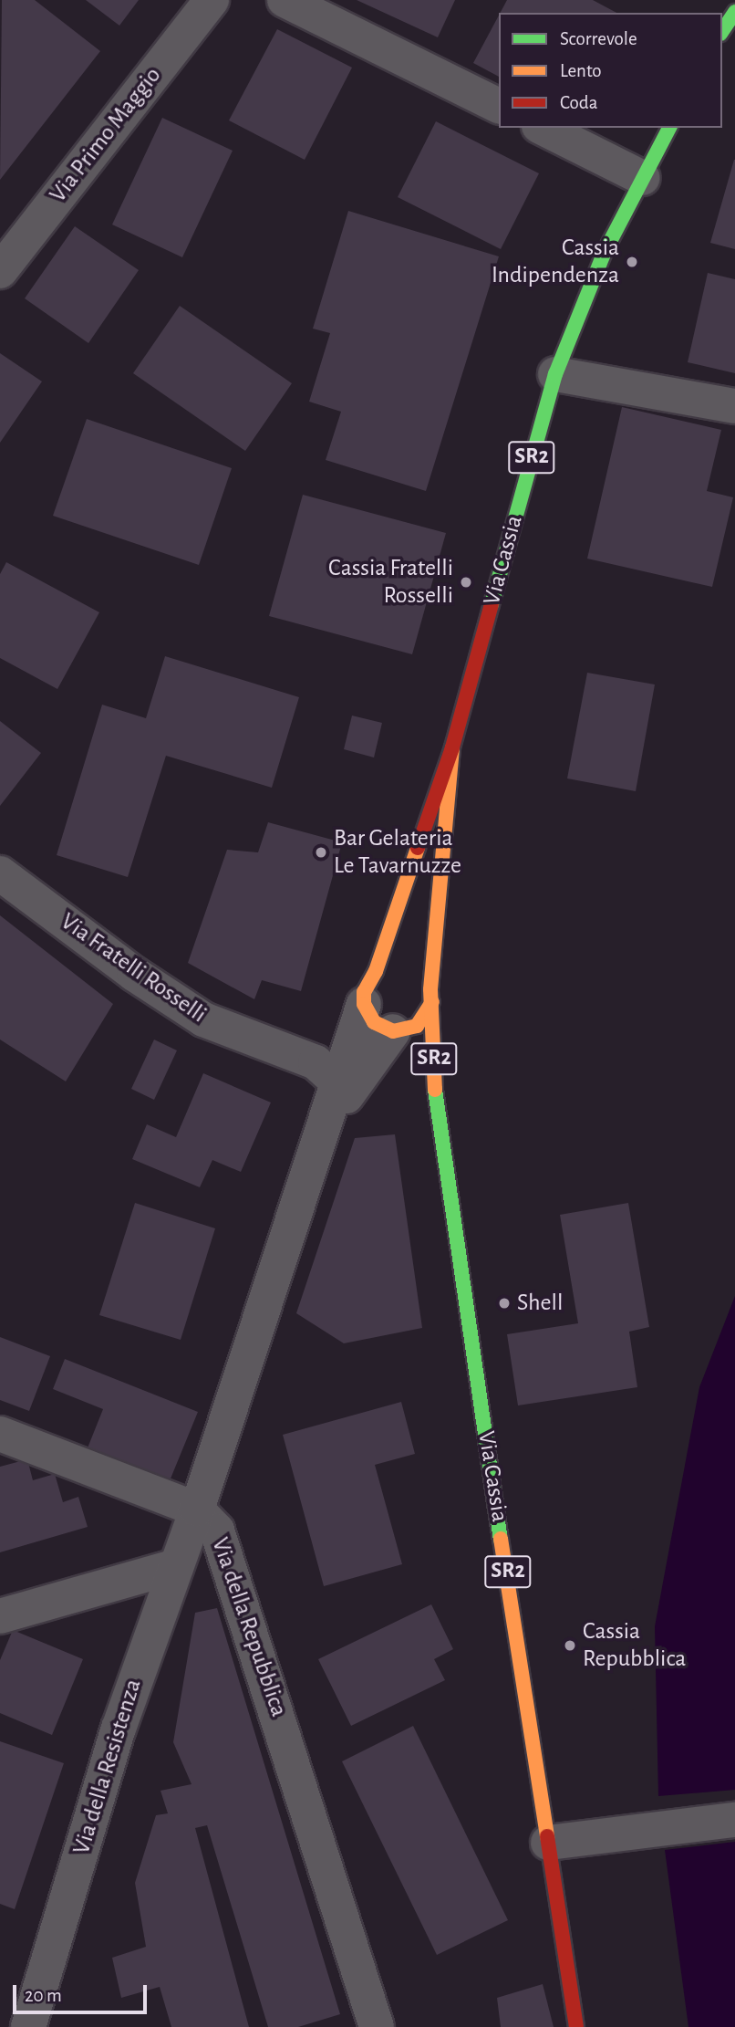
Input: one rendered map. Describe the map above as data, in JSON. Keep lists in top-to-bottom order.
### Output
{
  "streets": {
    "main road": ["SR2", "Via Cassia"],
    "street": [
      "Via Primo Maggio",
      "Via Fratelli Rosselli",
      "Via della Repubblica",
      "Via della Resistenza"
    ]
  },
  "crossings": [
    ["SR2", "Via Cassia"],
    ["SR2", "Via della Repubblica"],
    ["Via Cassia", "Via della Repubblica"],
    ["Via Fratelli Rosselli", "Via della Repubblica"],
    ["Via della Repubblica", "Via della Resistenza"]
  ],
  "places": [
    "Cassia Indipendenza",
    "Cassia Fratelli Rosselli",
    "Bar Gelateria Le Tavarnuzze",
    "Shell",
    "Cassia Repubblica"
  ],
  "legend": ["Scorrevole", "Lento", "Coda"],
  "scale_bar": "20 m"
}
